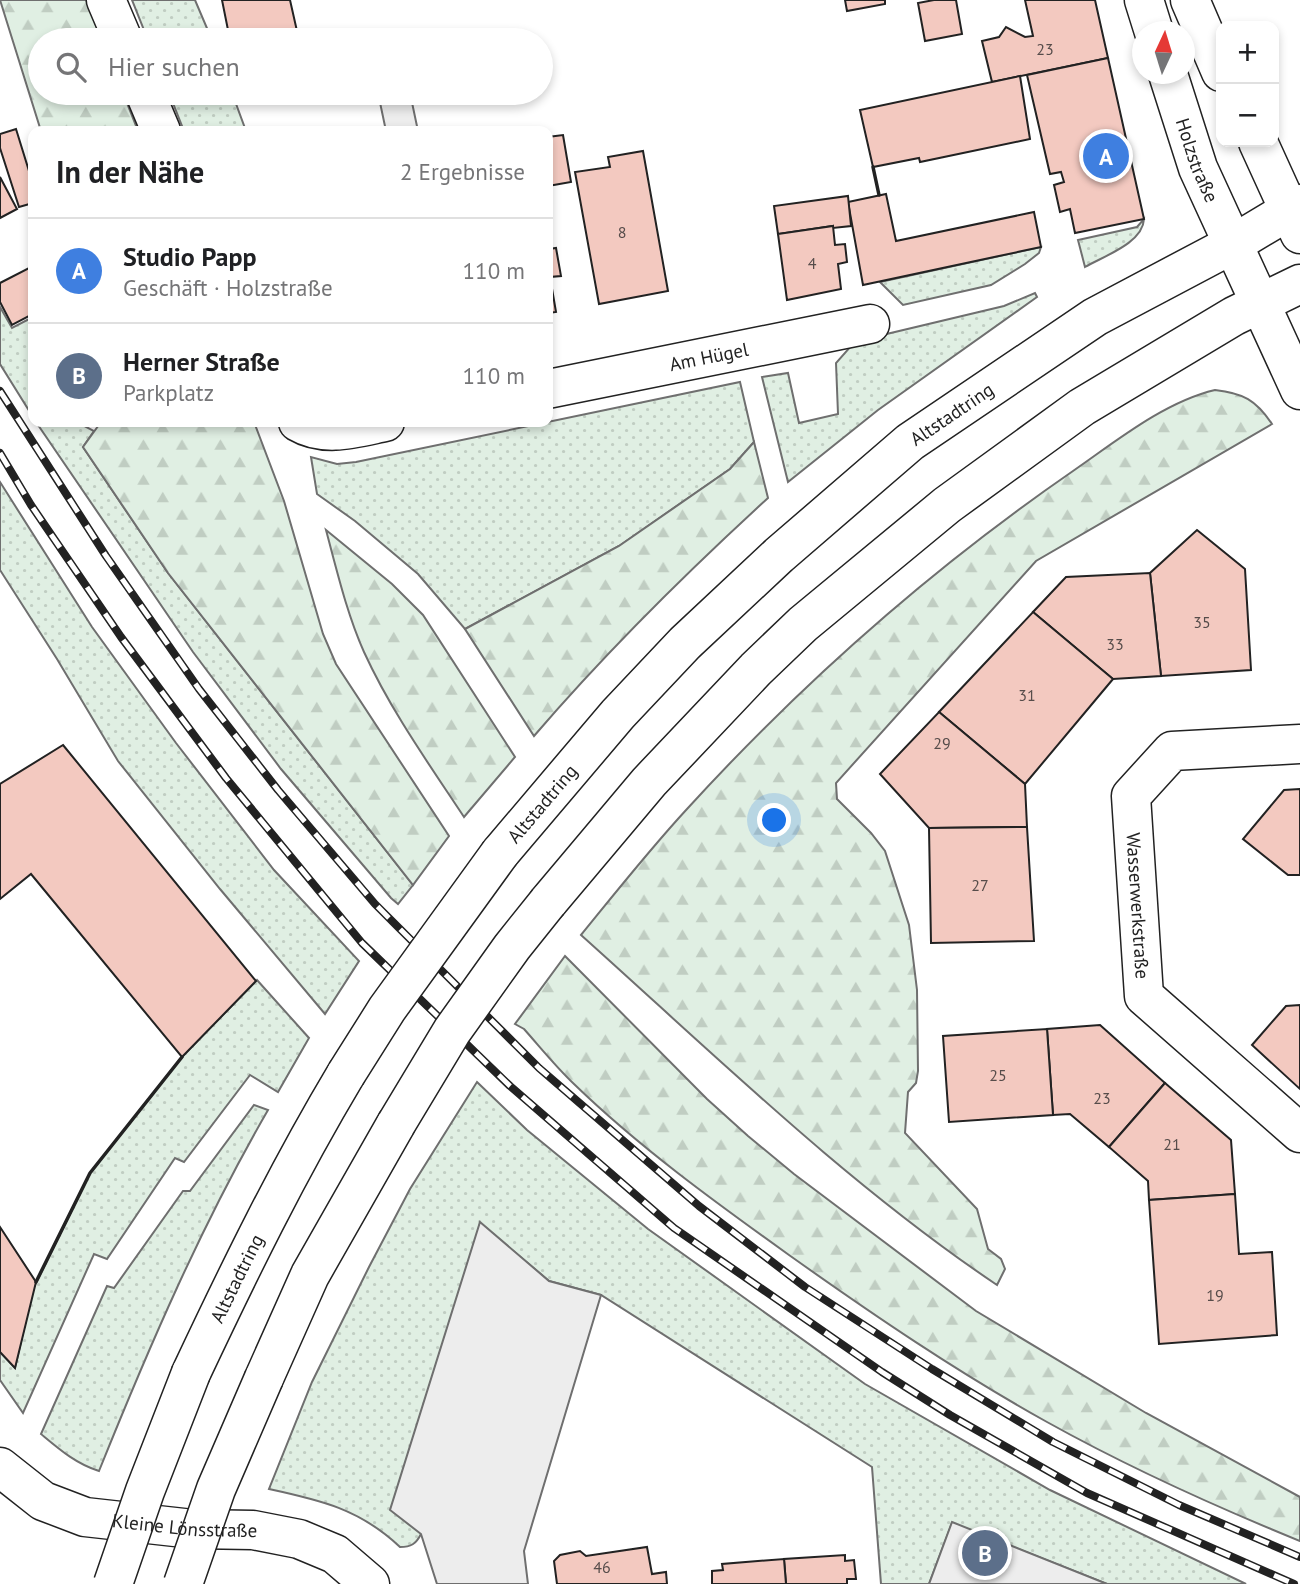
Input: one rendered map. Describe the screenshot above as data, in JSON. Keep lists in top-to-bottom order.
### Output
{
  "streets": {
    "main road": [
      "Holzstraße",
      "Am Hügel",
      "Altstadtring",
      "Wasserwerkstraße",
      "Kleine Lönsstraße"
    ]
  },
  "crossings": [
    ["Holzstraße", "Altstadtring"]
  ],
  "house_numbers": [
    "23",
    "8",
    "4",
    "35",
    "33",
    "31",
    "29",
    "27",
    "25",
    "23",
    "21",
    "19",
    "46"
  ],
  "north": "top",
  "page": {
    "map_buttons": ["+", "−"],
    "search": "Hier suchen",
    "heading": ["In der Nähe", "2 Ergebnisse"],
    "pins": ["A", "B"],
    "list": [
      {
        "mark": "A",
        "name": "Studio Papp",
        "note": "Geschäft · Holzstraße",
        "value": "110 m"
      },
      {
        "mark": "B",
        "name": "Herner Straße",
        "note": "Parkplatz",
        "value": "110 m"
      }
    ]
  }
}
